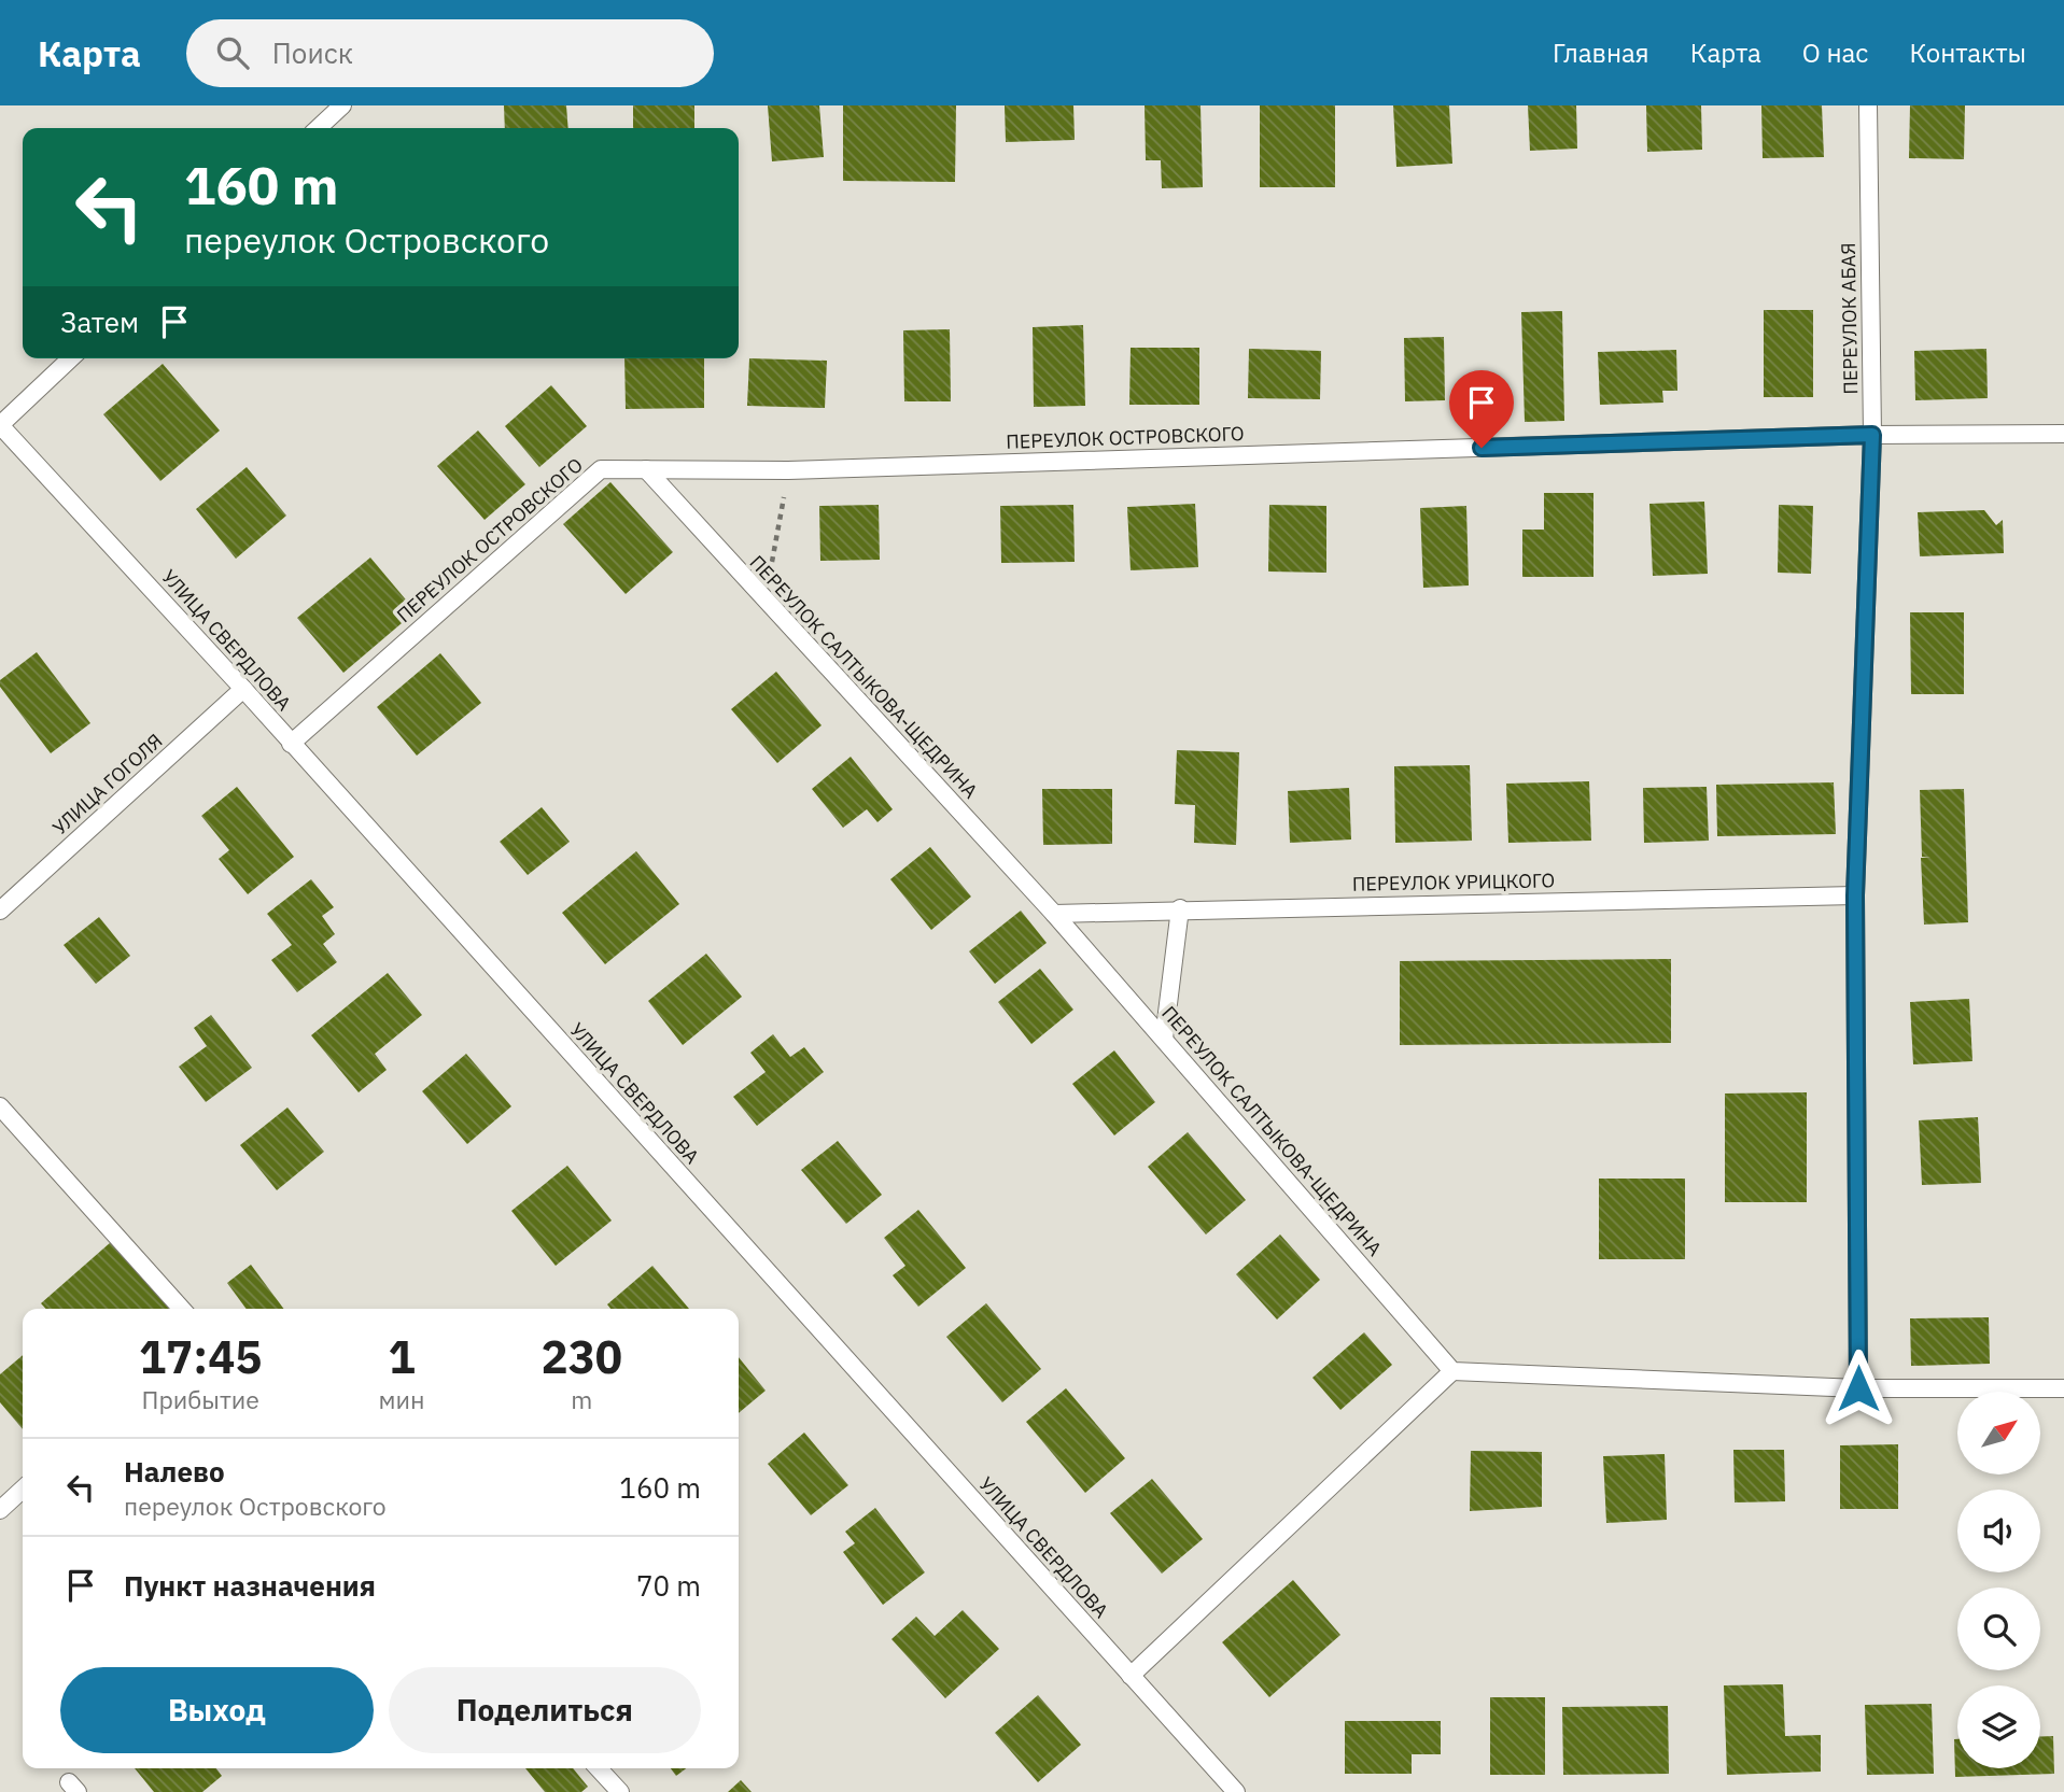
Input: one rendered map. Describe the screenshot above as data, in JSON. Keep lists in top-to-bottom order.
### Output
{
  "streets": {
    "lane": [
      "ПЕРЕУЛОК АБАЯ",
      "ПЕРЕУЛОК ОСТРОВСКОГО",
      "УЛИЦА СВЕРДЛОВА",
      "ПЕРЕУЛОК САЛТЫКОВА-ЩЕДРИНА",
      "УЛИЦА ГОГОЛЯ",
      "ПЕРЕУЛОК УРИЦКОГО"
    ]
  },
  "crossings": [
    ["ПЕРЕУЛОК АБАЯ", "ПЕРЕУЛОК ОСТРОВСКОГО"],
    ["ПЕРЕУЛОК АБАЯ", "ПЕРЕУЛОК УРИЦКОГО"],
    ["ПЕРЕУЛОК ОСТРОВСКОГО", "УЛИЦА СВЕРДЛОВА"],
    ["ПЕРЕУЛОК ОСТРОВСКОГО", "ПЕРЕУЛОК САЛТЫКОВА-ЩЕДРИНА"],
    ["УЛИЦА СВЕРДЛОВА", "УЛИЦА ГОГОЛЯ"],
    ["ПЕРЕУЛОК САЛТЫКОВА-ЩЕДРИНА", "ПЕРЕУЛОК УРИЦКОГО"]
  ],
  "north": "top right",
  "page": {
    "header": "Карта",
    "search": "Поиск",
    "nav": [
      "Главная",
      "Карта",
      "О нас",
      "Контакты"
    ],
    "turn": ["160 m", "переулок Островского"],
    "then": "Затем",
    "eta": [
      "17:45",
      "Прибытие",
      "1",
      "мин",
      "230",
      "m"
    ],
    "list": [
      {
        "name": "Налево",
        "note": "переулок Островского",
        "value": "160 m"
      },
      {
        "name": "Пункт назначения",
        "value": "70 m"
      }
    ],
    "buttons": ["Выход", "Поделиться"]
  }
}
